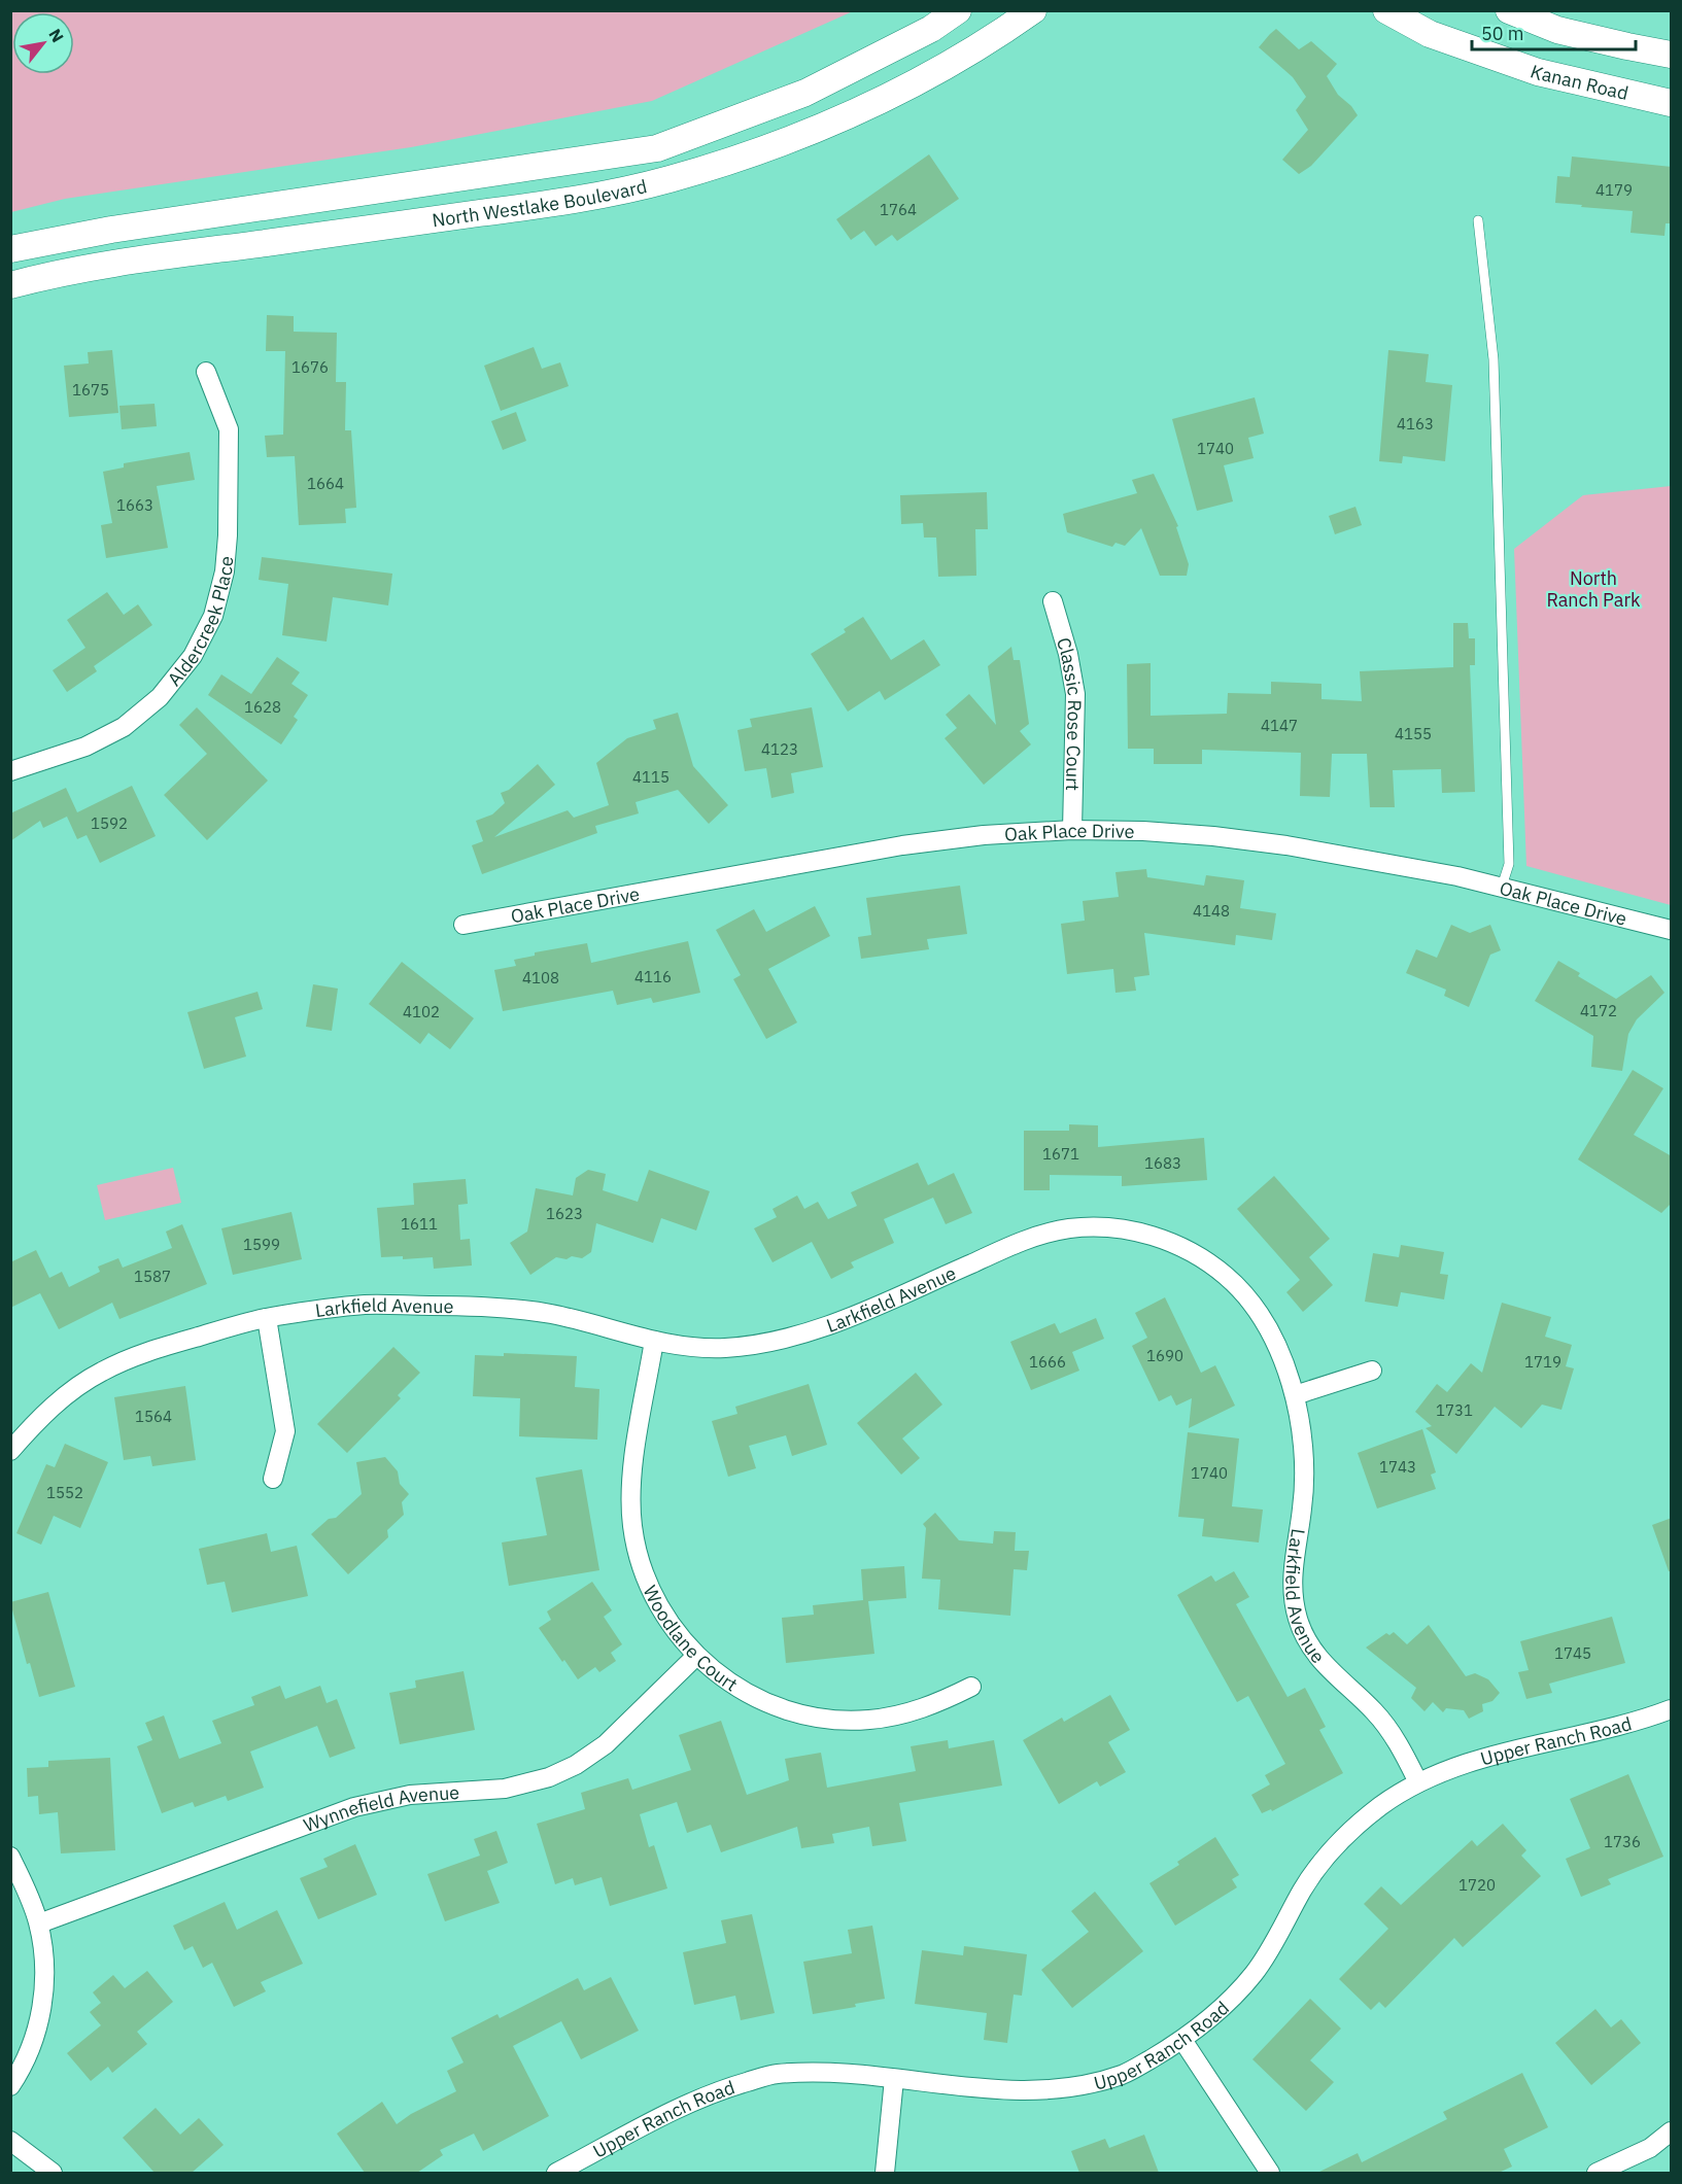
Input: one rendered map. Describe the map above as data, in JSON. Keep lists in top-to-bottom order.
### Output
{
  "streets": {
    "main road": ["Kanan Road", "North Westlake Boulevard"],
    "street": [
      "Aldercreek Place",
      "Classic Rose Court",
      "Oak Place Drive",
      "Larkfield Avenue",
      "Woodlane Court",
      "Upper Ranch Road",
      "Wynnefield Avenue"
    ]
  },
  "crossings": [
    ["Classic Rose Court", "Oak Place Drive"],
    ["Larkfield Avenue", "Woodlane Court"],
    ["Larkfield Avenue", "Upper Ranch Road"],
    ["Woodlane Court", "Wynnefield Avenue"]
  ],
  "parks": ["North Ranch Park"],
  "house_numbers": [
    "4179",
    "1764",
    "1676",
    "1675",
    "4163",
    "1740",
    "1664",
    "1663",
    "1628",
    "4147",
    "4155",
    "4123",
    "4115",
    "1592",
    "4148",
    "4116",
    "4108",
    "4172",
    "4102",
    "1671",
    "1683",
    "1623",
    "1611",
    "1599",
    "1587",
    "1690",
    "1666",
    "1719",
    "1731",
    "1564",
    "1743",
    "1740",
    "1552",
    "1745",
    "1736",
    "1720"
  ],
  "scale_bar": "50 m",
  "north": "top right"
}
